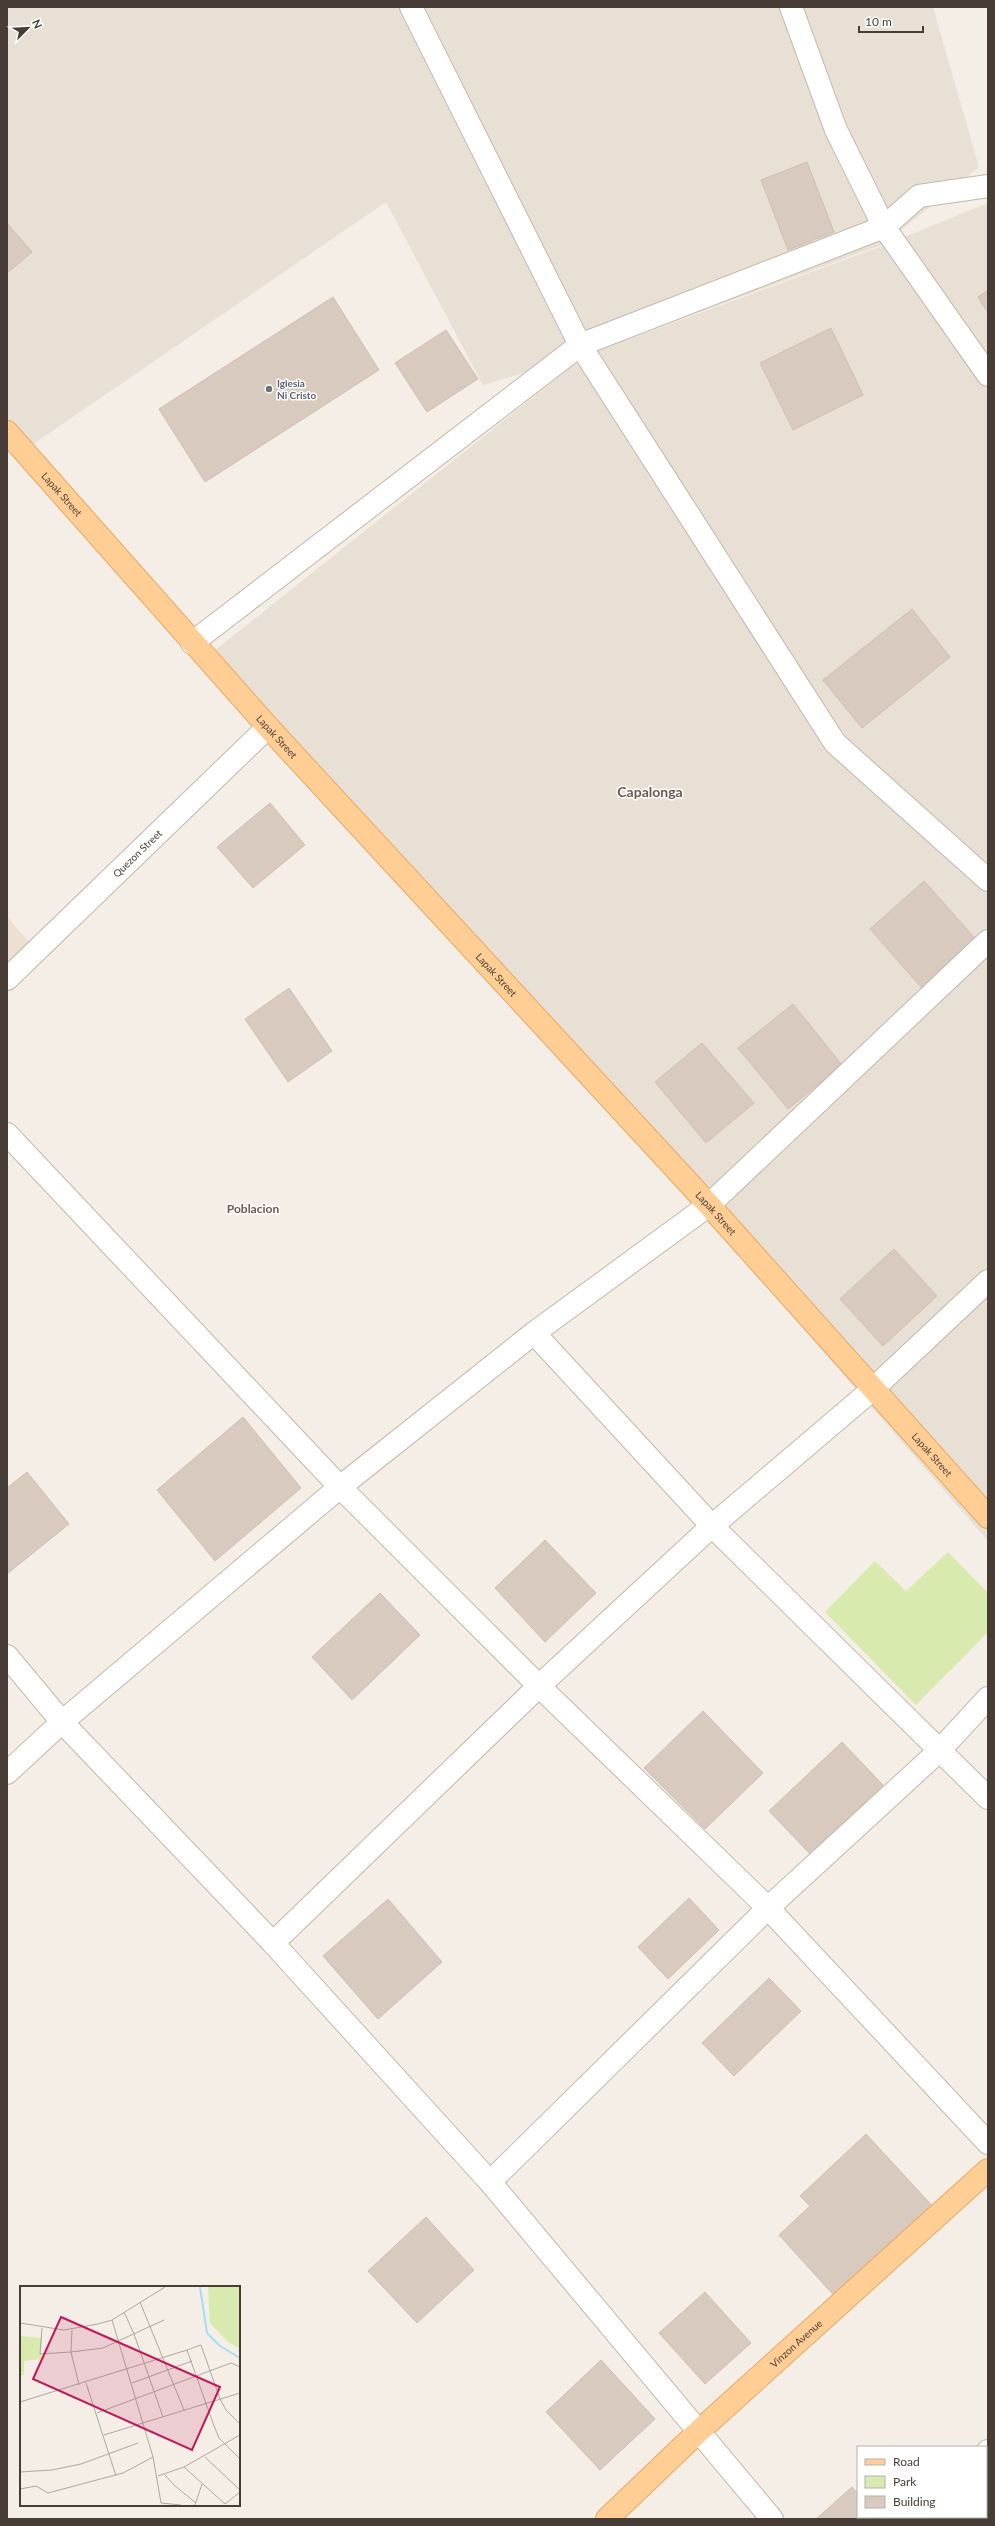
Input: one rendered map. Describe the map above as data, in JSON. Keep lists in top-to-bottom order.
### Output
{
  "streets": {
    "main road": ["Lapak Street", "Vinzon Avenue"],
    "street": ["Quezon Street"]
  },
  "crossings": [
    ["Lapak Street", "Quezon Street"]
  ],
  "districts": ["Capalonga", "Poblacion"],
  "places": ["Iglesia Ni Cristo"],
  "legend": ["Road", "Park", "Building"],
  "scale_bar": "10 m",
  "north": "top right"
}
